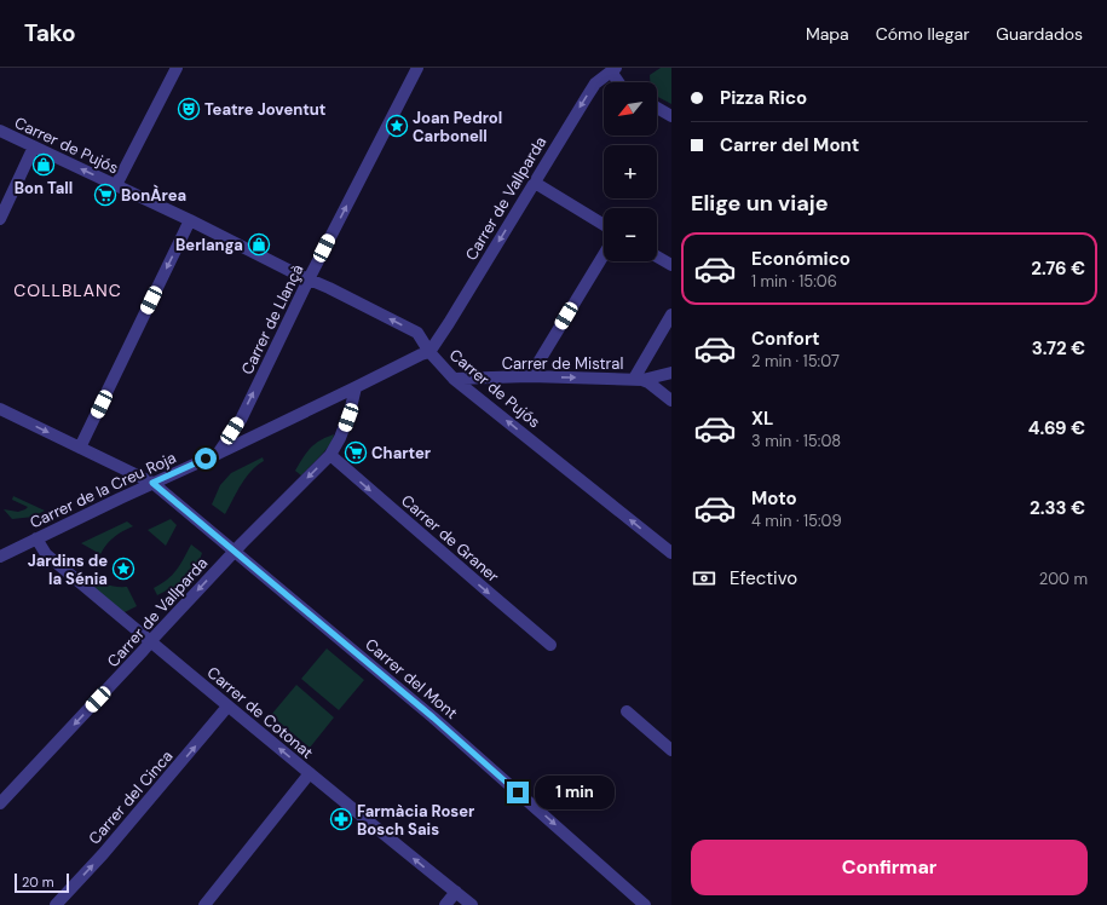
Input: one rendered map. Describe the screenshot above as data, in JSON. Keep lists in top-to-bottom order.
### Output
{
  "streets": {
    "street": [
      "Carrer de Pujós",
      "Carrer de Vallparda",
      "Carrer de Llançà",
      "Carrer de Mistral",
      "Carrer de la Creu Roja",
      "Carrer de Graner",
      "Carrer del Mont",
      "Carrer de Cotonat",
      "Carrer del Cinca"
    ]
  },
  "crossings": [
    ["Carrer de Pujós", "Carrer de Vallparda"],
    ["Carrer de Pujós", "Carrer de Llançà"],
    ["Carrer de Pujós", "Carrer de Mistral"],
    ["Carrer de Pujós", "Carrer de la Creu Roja"],
    ["Carrer de Vallparda", "Carrer de la Creu Roja"],
    ["Carrer de Vallparda", "Carrer de Graner"],
    ["Carrer de Vallparda", "Carrer del Mont"],
    ["Carrer de Vallparda", "Carrer de Cotonat"],
    ["Carrer de Llançà", "Carrer de la Creu Roja"],
    ["Carrer de la Creu Roja", "Carrer del Mont"],
    ["Carrer de la Creu Roja", "Carrer de Cotonat"],
    ["Carrer de Cotonat", "Carrer del Cinca"]
  ],
  "one_way": [
    "Carrer de Pujós",
    "Carrer de Vallparda",
    "Carrer de Llançà",
    "Carrer de Mistral",
    "Carrer de Graner",
    "Carrer del Mont",
    "Carrer de Cotonat"
  ],
  "districts": ["COLLBLANC"],
  "places": {
    "theatre": ["Teatre Joventut"],
    "place": ["Joan Pedrol Carbonell", "Jardins de la Sénia"],
    "shop": ["Bon Tall", "Berlanga"],
    "supermarket": ["BonÀrea", "Charter"],
    "pharmacy": ["Farmàcia Roser Bosch Sais"]
  },
  "scale_bar": "20 m",
  "north": "bottom left",
  "page": {
    "header": "Tako",
    "nav": ["Mapa", "Cómo llegar", "Guardados"],
    "banner": ["Pizza Rico", "Carrer del Mont"],
    "map_buttons": ["+", "−"],
    "heading": "Elige un viaje",
    "list": [
      {
        "name": "Económico",
        "note": "1 min · 15:06",
        "value": "2.76 €"
      },
      {
        "name": "Confort",
        "note": "2 min · 15:07",
        "value": "3.72 €"
      },
      {
        "name": "XL",
        "note": "3 min · 15:08",
        "value": "4.69 €"
      },
      {
        "name": "Moto",
        "note": "4 min · 15:09",
        "value": "2.33 €"
      }
    ],
    "pay": ["Efectivo", "200 m"],
    "bubble": "1 min",
    "buttons": "Confirmar",
    "scale": "20 m"
  }
}
